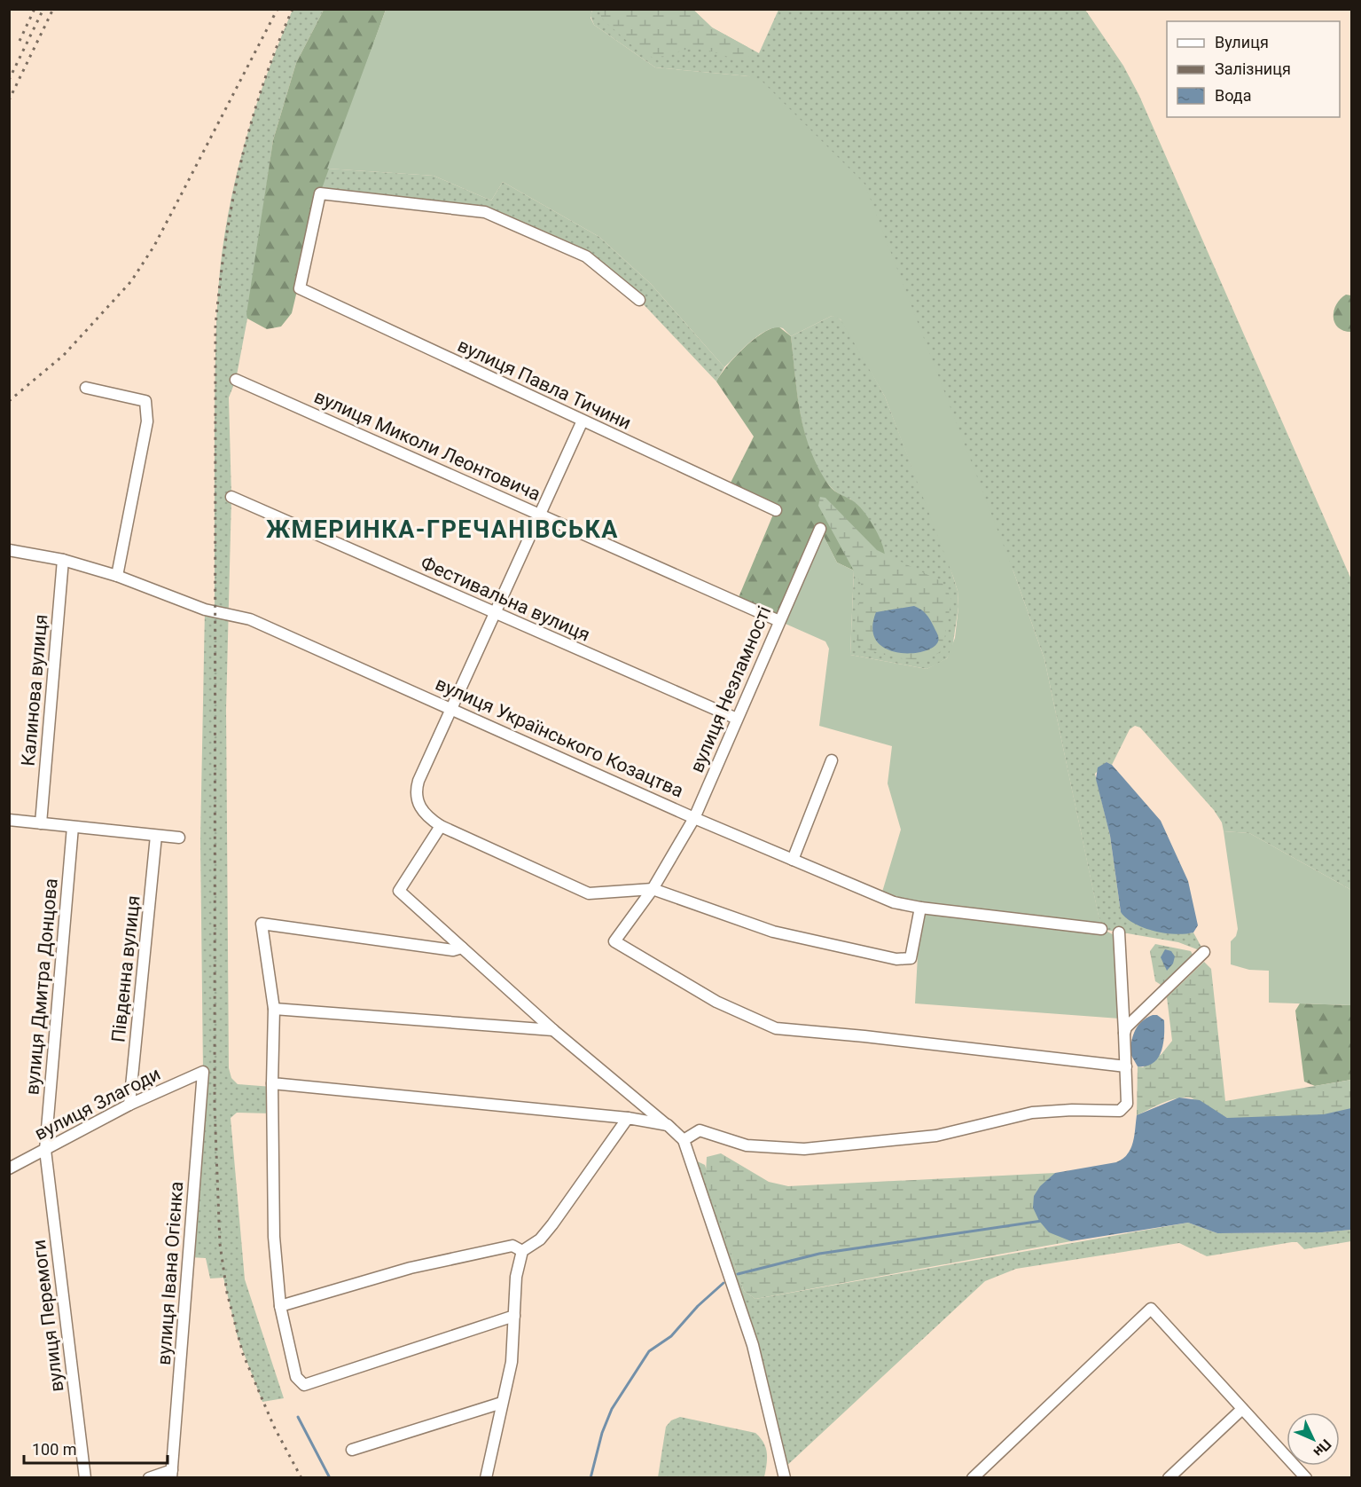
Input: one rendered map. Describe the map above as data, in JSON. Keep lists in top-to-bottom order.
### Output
{
  "streets": {
    "street": [
      "вулиця Павла Тичини",
      "вулиця Миколи Леонтовича",
      "Фестивальна вулиця",
      "вулиця Незламності",
      "Калинова вулиця",
      "вулиця Українського Козацтва",
      "Південна вулиця",
      "вулиця Дмитра Донцова",
      "вулиця Злагоди",
      "вулиця Івана Огієнка",
      "вулиця Перемоги"
    ]
  },
  "crossings": [
    ["вулиця Миколи Леонтовича", "вулиця Незламності"],
    ["Фестивальна вулиця", "вулиця Незламності"],
    ["вулиця Незламності", "вулиця Українського Козацтва"],
    ["Калинова вулиця", "вулиця Українського Козацтва"],
    ["Південна вулиця", "вулиця Злагоди"],
    ["вулиця Дмитра Донцова", "вулиця Злагоди"],
    ["вулиця Дмитра Донцова", "вулиця Перемоги"],
    ["вулиця Злагоди", "вулиця Івана Огієнка"],
    ["вулиця Злагоди", "вулиця Перемоги"]
  ],
  "districts": ["ЖМЕРИНКА-ГРЕЧАНІВСЬКА"],
  "legend": ["Вулиця", "Залізниця", "Вода"],
  "scale_bar": "100 m",
  "north": "bottom right"
}
